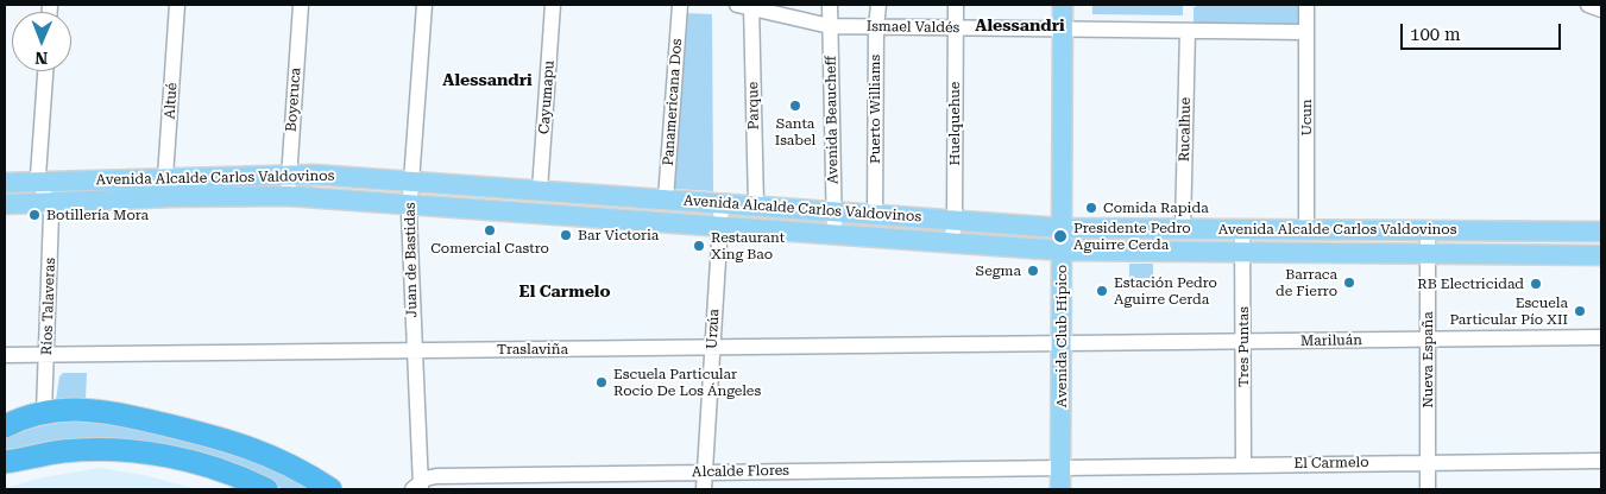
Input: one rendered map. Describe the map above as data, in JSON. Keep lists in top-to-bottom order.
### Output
{
  "streets": {
    "main road": ["Avenida Alcalde Carlos Valdovinos", "Avenida Club Hípico"],
    "street": [
      "Ismael Valdés",
      "Cayumapu",
      "Boyeruca",
      "Altué",
      "Panamericana Dos",
      "Parque",
      "Puerto Williams",
      "Ucun",
      "Avenida Beaucheff",
      "Huelquehue",
      "Rucalhue",
      "Juan de Bastidas",
      "Ríos Talaveras",
      "Urzúa",
      "Mariluán",
      "Tres Puntas",
      "Traslaviña",
      "Nueva España",
      "El Carmelo",
      "Alcalde Flores"
    ]
  },
  "crossings": [
    ["Ismael Valdés", "Parque"],
    ["Ismael Valdés", "Puerto Williams"],
    ["Ismael Valdés", "Ucun"],
    ["Ismael Valdés", "Avenida Beaucheff"],
    ["Ismael Valdés", "Huelquehue"],
    ["Ismael Valdés", "Rucalhue"],
    ["Ismael Valdés", "Avenida Club Hípico"],
    ["Cayumapu", "Avenida Alcalde Carlos Valdovinos"],
    ["Boyeruca", "Avenida Alcalde Carlos Valdovinos"],
    ["Altué", "Avenida Alcalde Carlos Valdovinos"],
    ["Panamericana Dos", "Avenida Alcalde Carlos Valdovinos"],
    ["Parque", "Avenida Alcalde Carlos Valdovinos"],
    ["Puerto Williams", "Avenida Alcalde Carlos Valdovinos"],
    ["Ucun", "Avenida Alcalde Carlos Valdovinos"],
    ["Avenida Beaucheff", "Avenida Alcalde Carlos Valdovinos"],
    ["Huelquehue", "Avenida Alcalde Carlos Valdovinos"],
    ["Rucalhue", "Avenida Alcalde Carlos Valdovinos"],
    ["Avenida Alcalde Carlos Valdovinos", "Juan de Bastidas"],
    ["Avenida Alcalde Carlos Valdovinos", "Ríos Talaveras"],
    ["Avenida Alcalde Carlos Valdovinos", "Urzúa"],
    ["Avenida Alcalde Carlos Valdovinos", "Avenida Club Hípico"],
    ["Avenida Alcalde Carlos Valdovinos", "Tres Puntas"],
    ["Avenida Alcalde Carlos Valdovinos", "Nueva España"],
    ["Juan de Bastidas", "Traslaviña"],
    ["Juan de Bastidas", "Alcalde Flores"],
    ["Ríos Talaveras", "Traslaviña"],
    ["Urzúa", "Traslaviña"],
    ["Urzúa", "Alcalde Flores"],
    ["Avenida Club Hípico", "Mariluán"],
    ["Avenida Club Hípico", "Traslaviña"],
    ["Avenida Club Hípico", "El Carmelo"],
    ["Avenida Club Hípico", "Alcalde Flores"],
    ["Mariluán", "Tres Puntas"],
    ["Mariluán", "Traslaviña"],
    ["Mariluán", "Nueva España"],
    ["Tres Puntas", "El Carmelo"],
    ["Nueva España", "El Carmelo"],
    ["El Carmelo", "Alcalde Flores"]
  ],
  "districts": ["Alessandri", "Alessandri", "El Carmelo"],
  "places": [
    "Santa Isabel",
    "Comida Rapida",
    "Botillería Mora",
    "Comercial Castro",
    "Bar Victoria",
    "Presidente Pedro Aguirre Cerda",
    "Restaurant Xing Bao",
    "Segma",
    "Barraca de Fierro",
    "RB Electricidad",
    "Estación Pedro Aguirre Cerda",
    "Escuela Particular Pío XII",
    "Escuela Particular Rocío De Los Ángeles"
  ],
  "scale_bar": "100 m",
  "north": "bottom"
}
